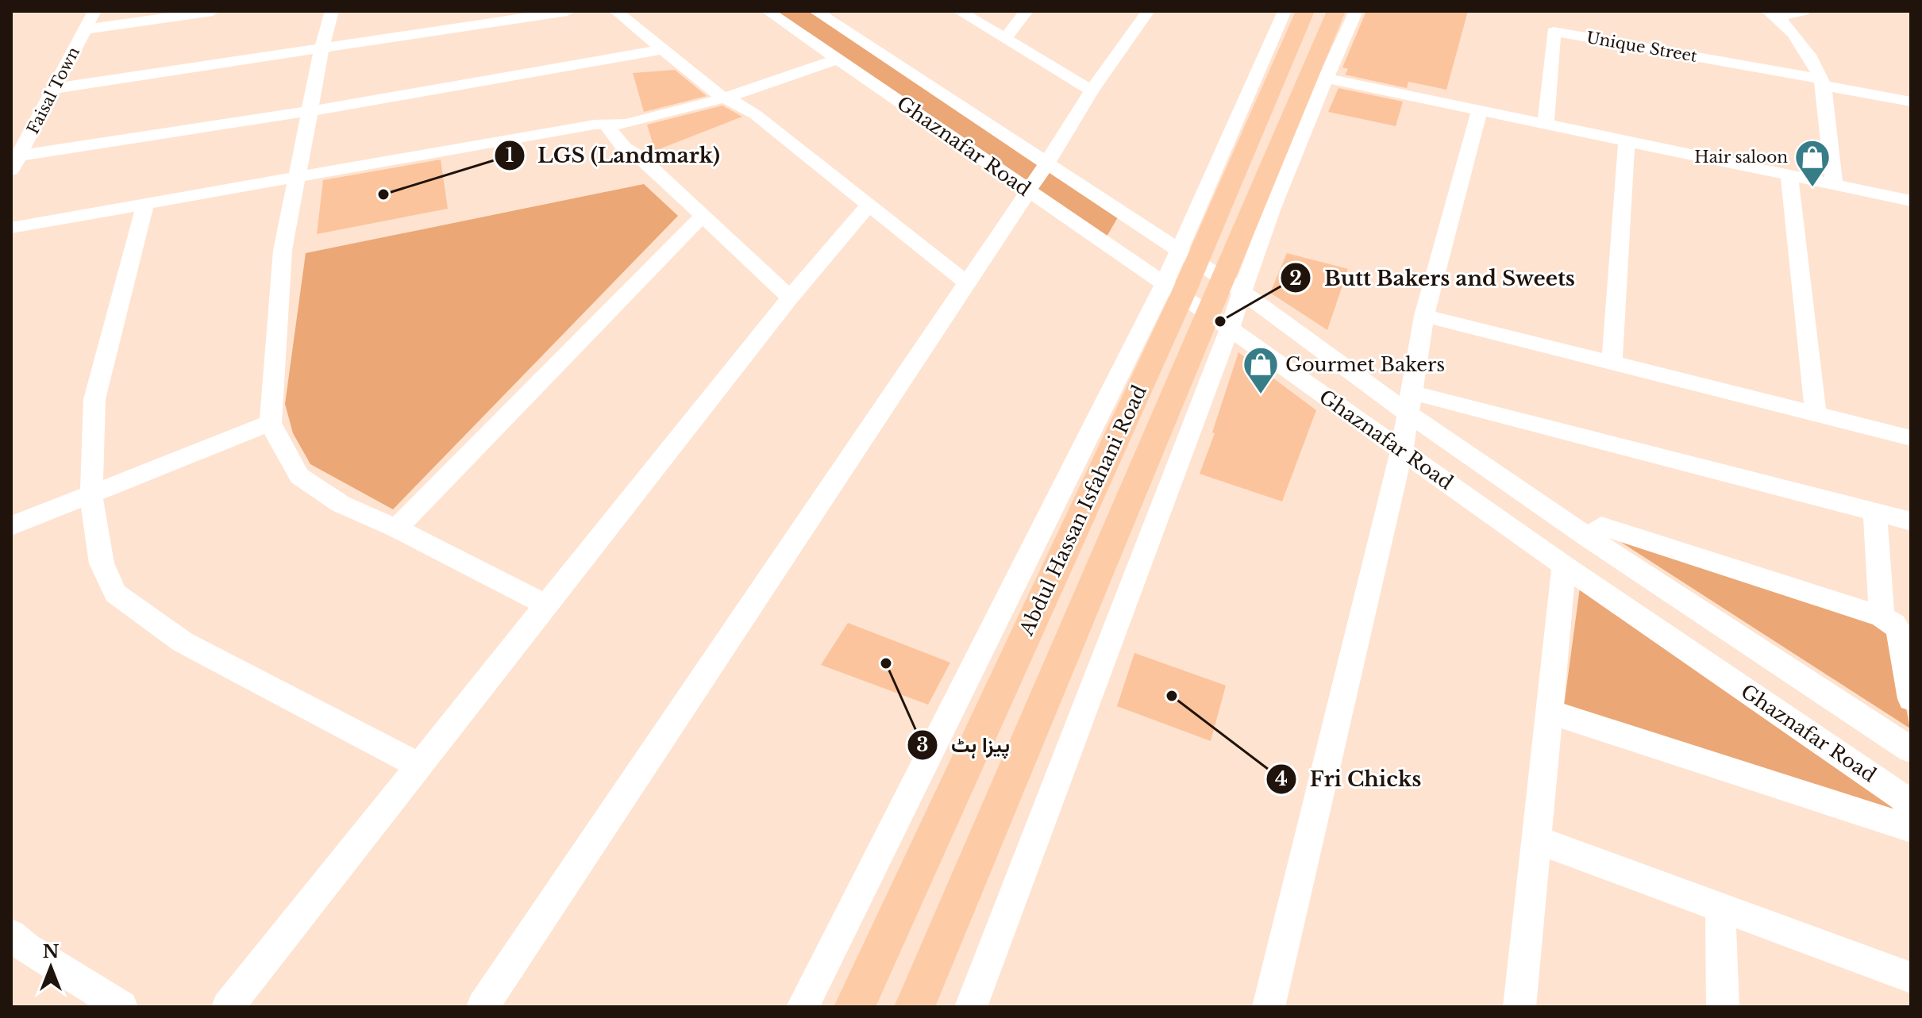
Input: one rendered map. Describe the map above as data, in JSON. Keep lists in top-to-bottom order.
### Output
{
  "streets": {
    "main road": ["Abdul Hassan Isfahani Road"],
    "street": ["Unique Street", "Faisal Town", "Ghaznafar Road"]
  },
  "crossings": [
    ["Ghaznafar Road", "Abdul Hassan Isfahani Road"]
  ],
  "places": {
    "shop": ["Hair saloon", "Gourmet Bakers"],
    "other": [
      "LGS (Landmark)",
      "Butt Bakers and Sweets",
      "پیزا ہٹ",
      "Fri Chicks"
    ]
  },
  "north": "top"
}
